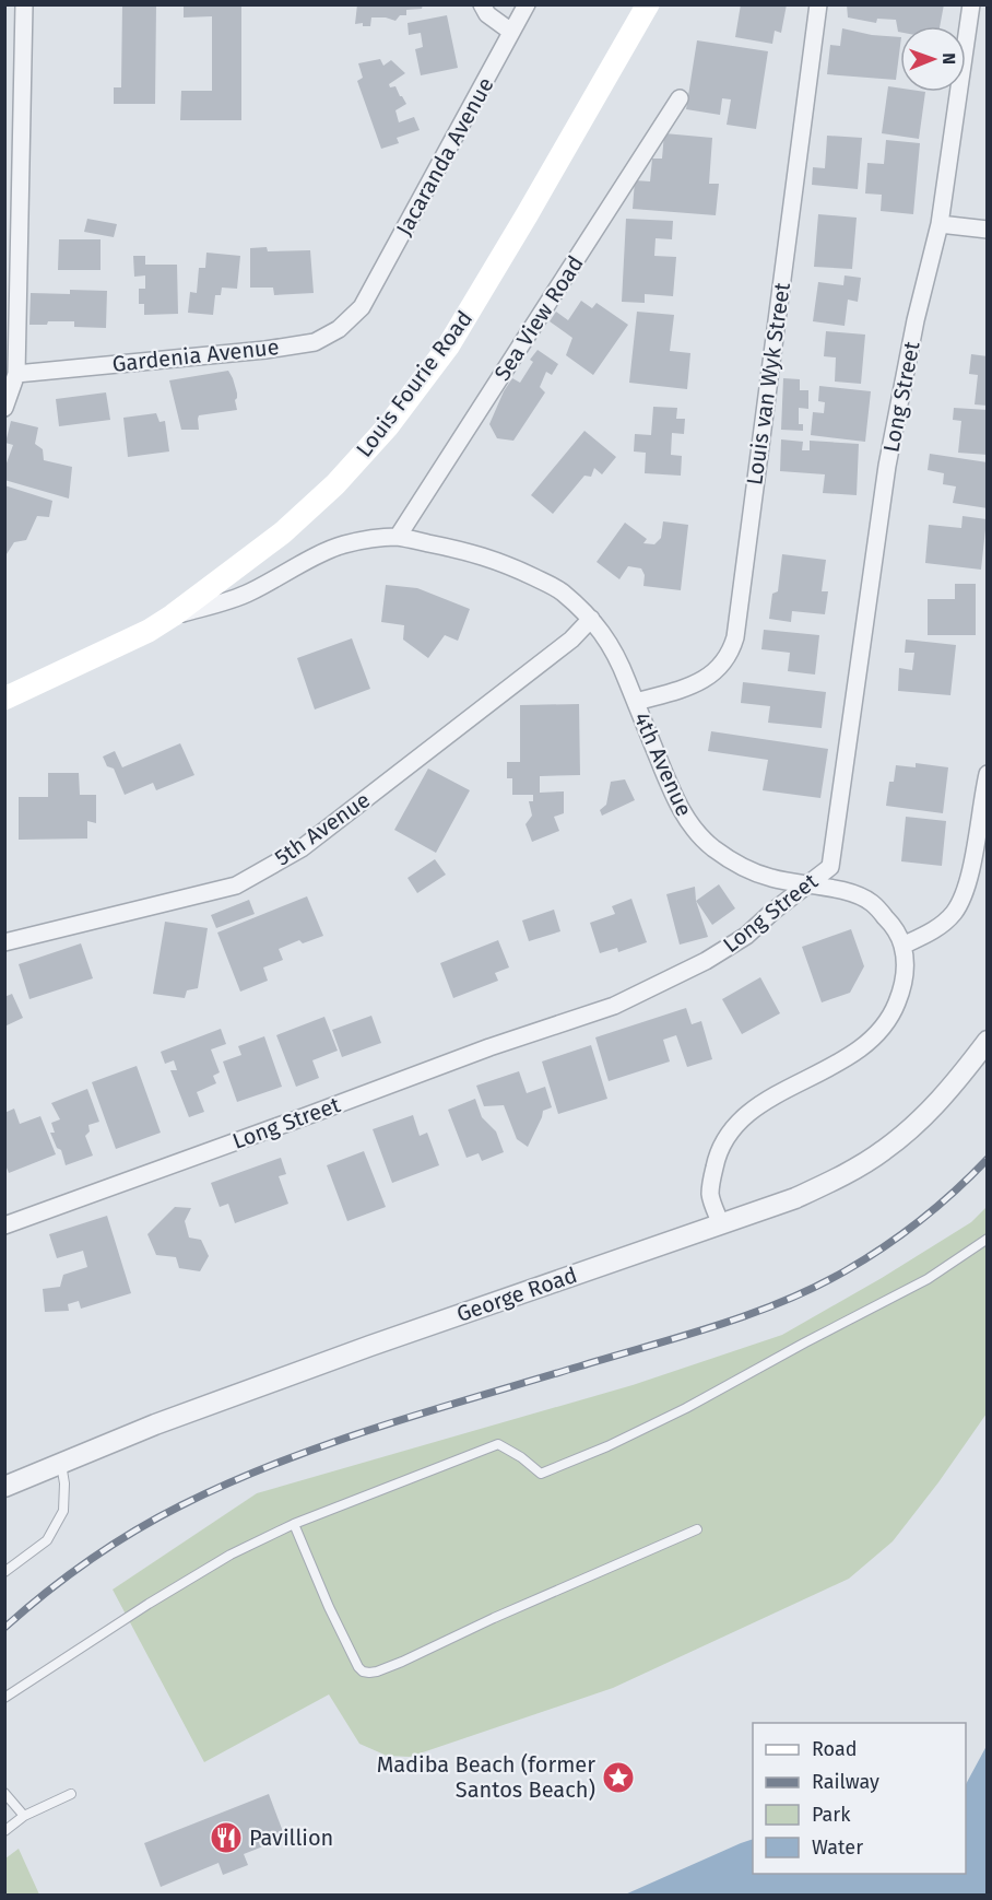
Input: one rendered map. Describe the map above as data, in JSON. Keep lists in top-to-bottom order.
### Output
{
  "streets": {
    "main road": ["Louis Fourie Road"],
    "street": [
      "Jacaranda Avenue",
      "Sea View Road",
      "Gardenia Avenue",
      "Louis van Wyk Street",
      "Long Street",
      "4th Avenue",
      "5th Avenue",
      "George Road"
    ]
  },
  "crossings": [
    ["Jacaranda Avenue", "Gardenia Avenue"],
    ["Sea View Road", "4th Avenue"],
    ["Louis Fourie Road", "4th Avenue"],
    ["Louis van Wyk Street", "4th Avenue"],
    ["Long Street", "4th Avenue"],
    ["4th Avenue", "5th Avenue"]
  ],
  "places": {
    "place": ["Madiba Beach (former Santos Beach)"],
    "restaurant": ["Pavillion"]
  },
  "legend": [
    "Road",
    "Railway",
    "Park",
    "Water"
  ],
  "north": "right"
}
